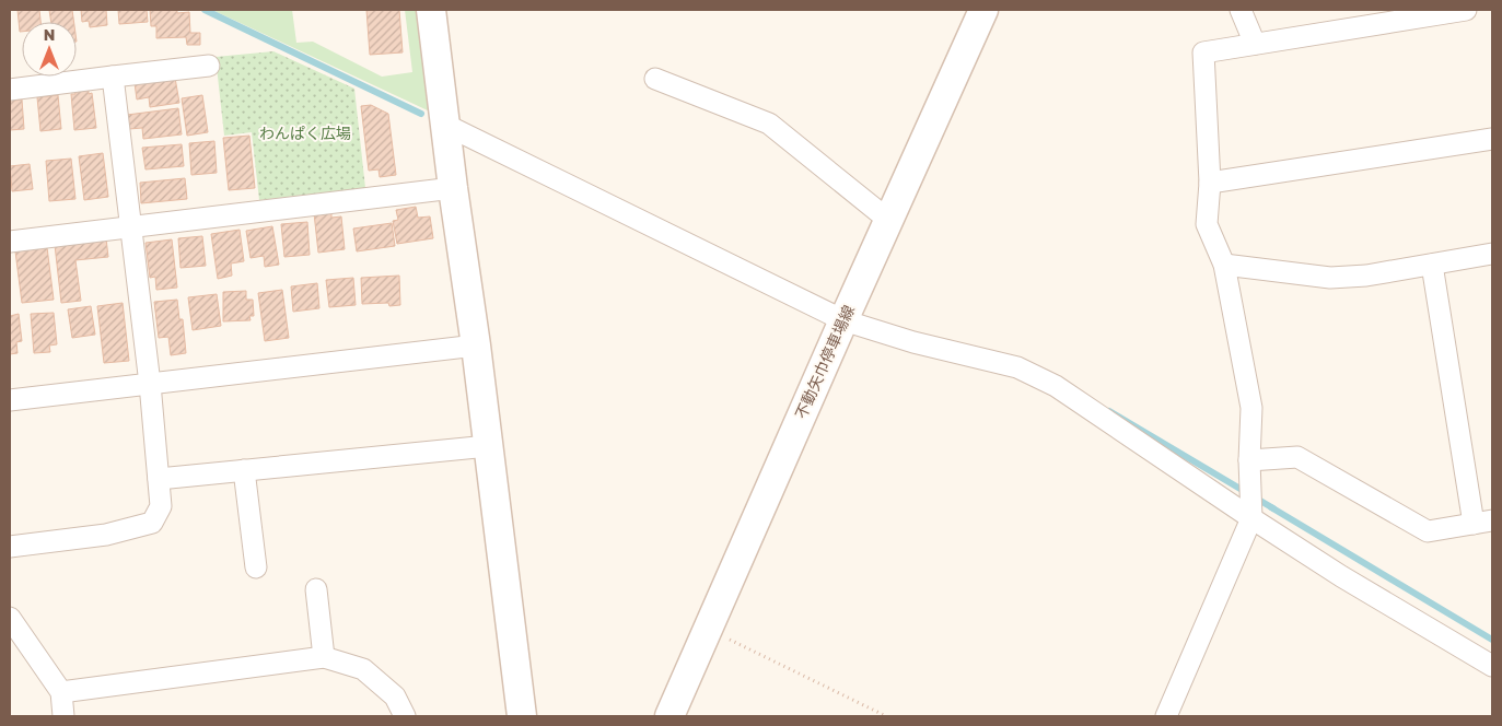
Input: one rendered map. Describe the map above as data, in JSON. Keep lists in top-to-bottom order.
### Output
{
  "streets": {
    "main road": ["不動矢巾停車場線"]
  },
  "parks": ["わんぱく広場"],
  "north": "top"
}
